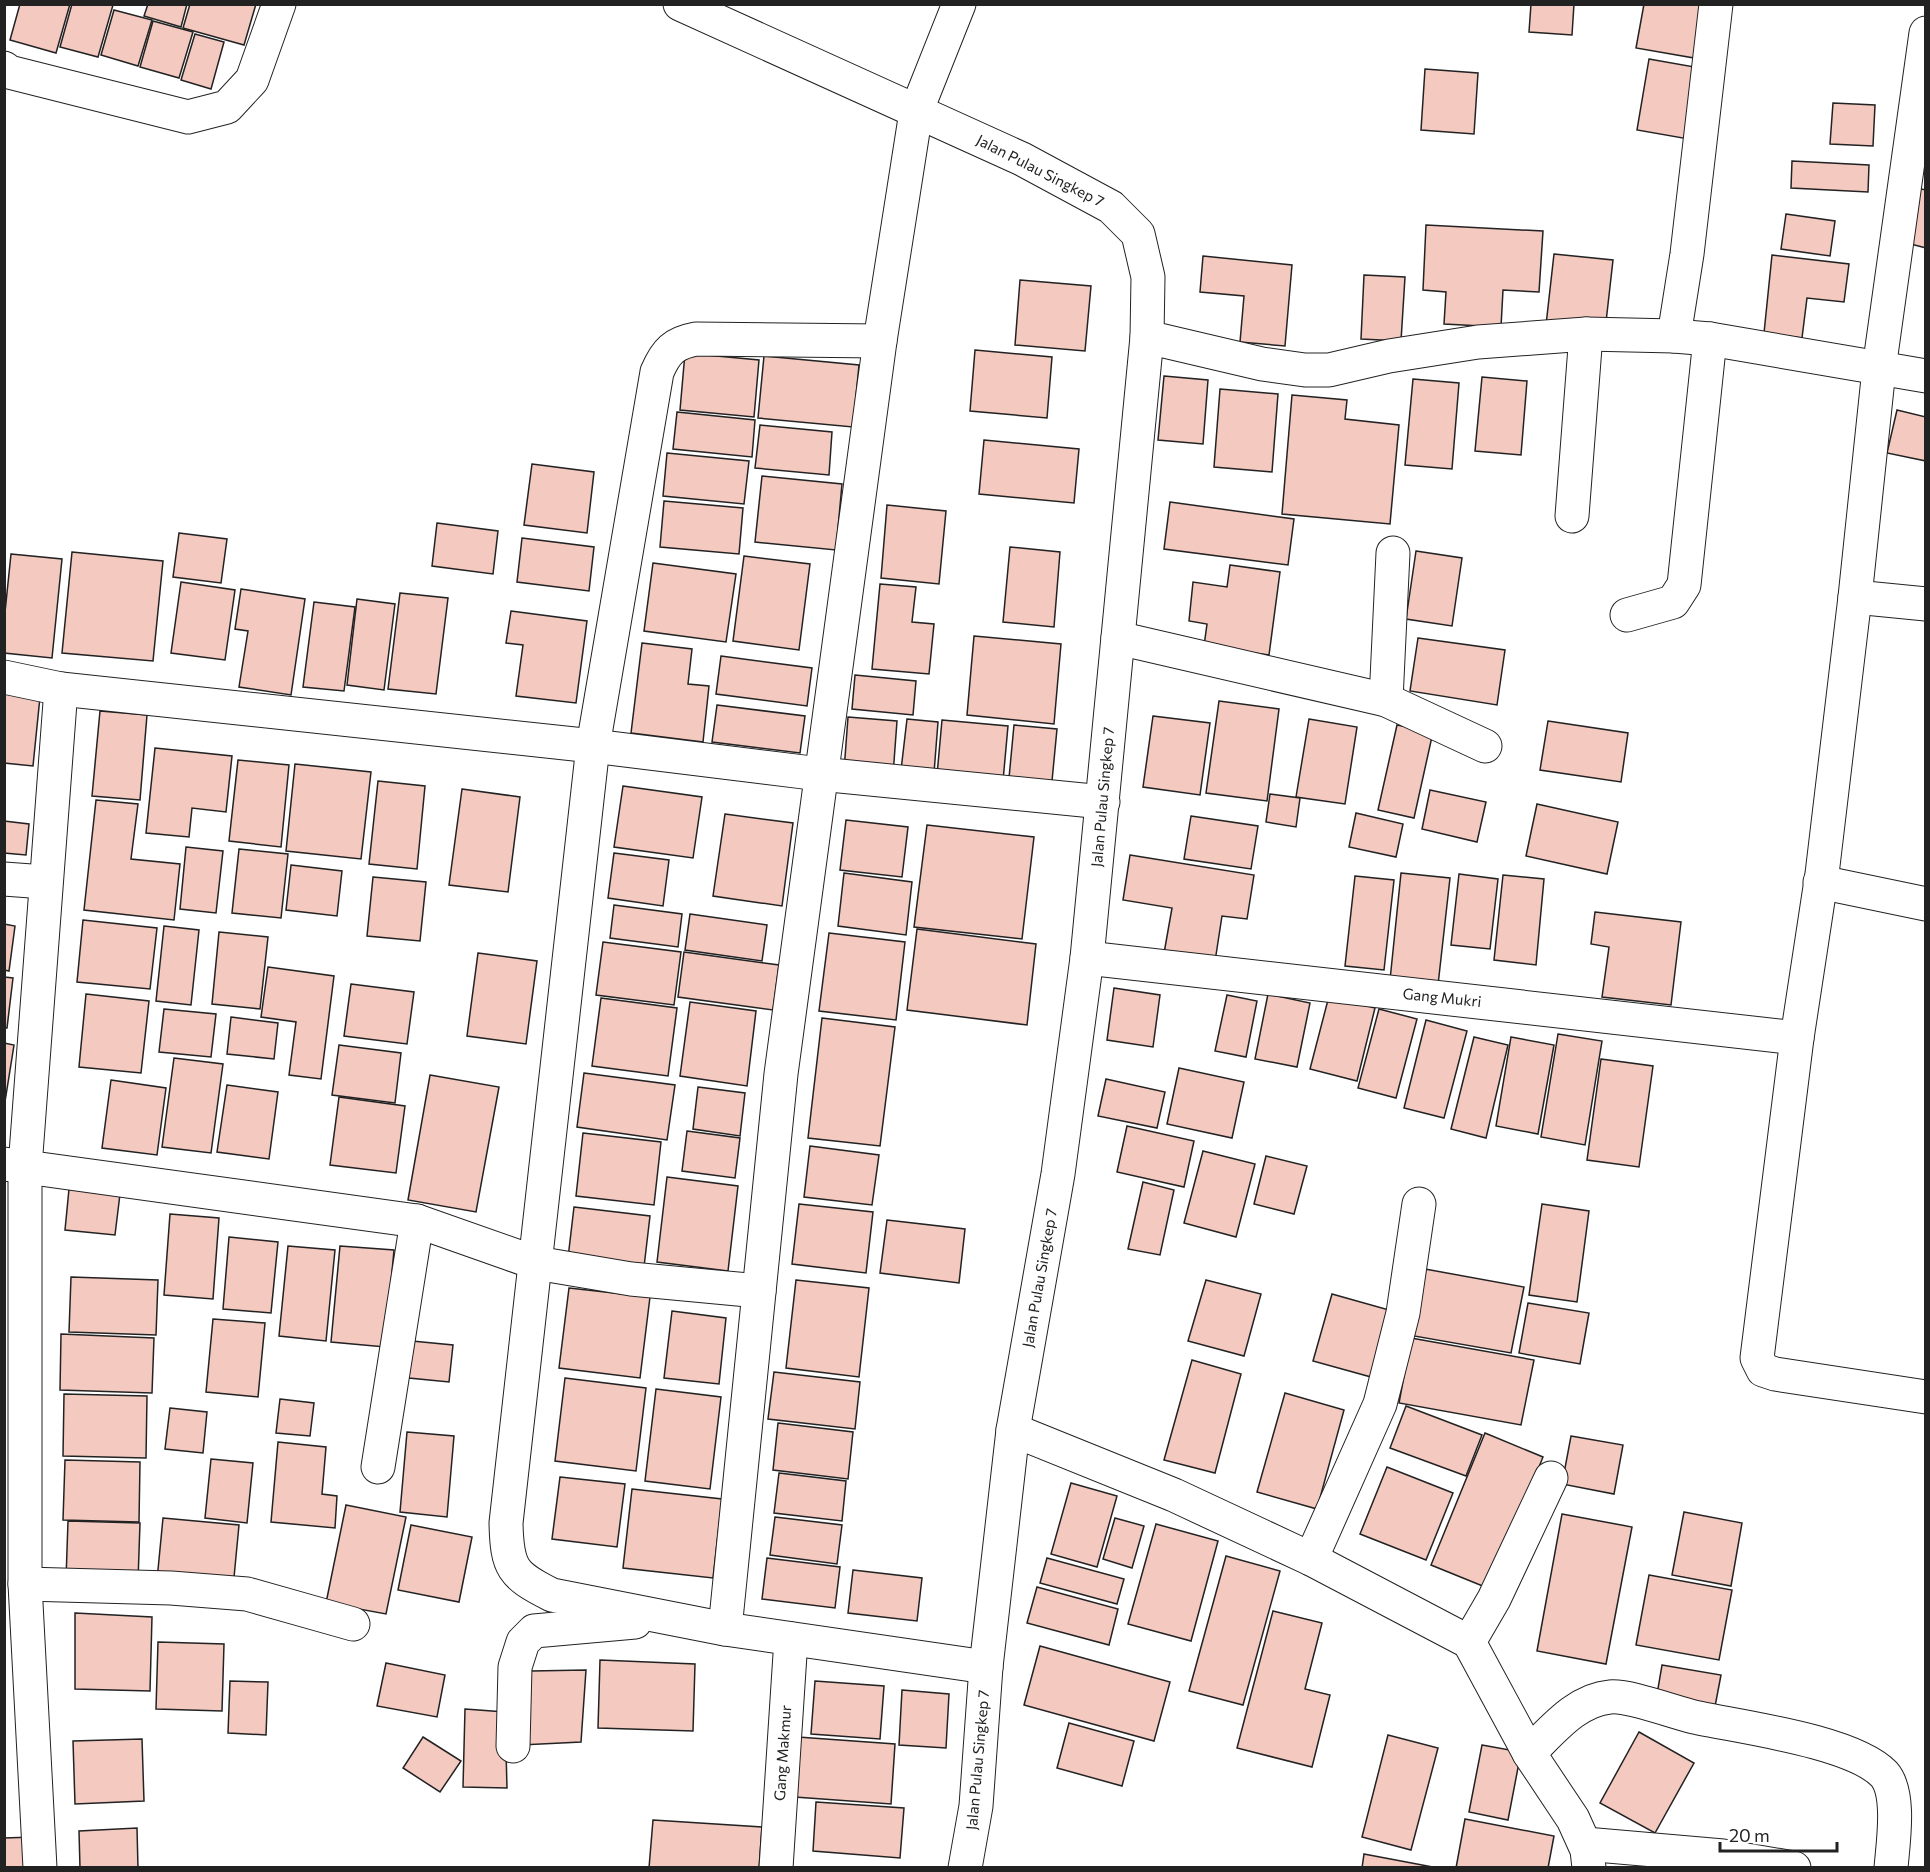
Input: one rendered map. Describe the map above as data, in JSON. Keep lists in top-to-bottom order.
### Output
{
  "streets": {
    "street": ["Jalan Pulau Singkep 7", "Gang Mukri", "Gang Makmur"]
  },
  "crossings": [
    ["Jalan Pulau Singkep 7", "Gang Mukri"]
  ],
  "scale_bar": "20 m"
}
